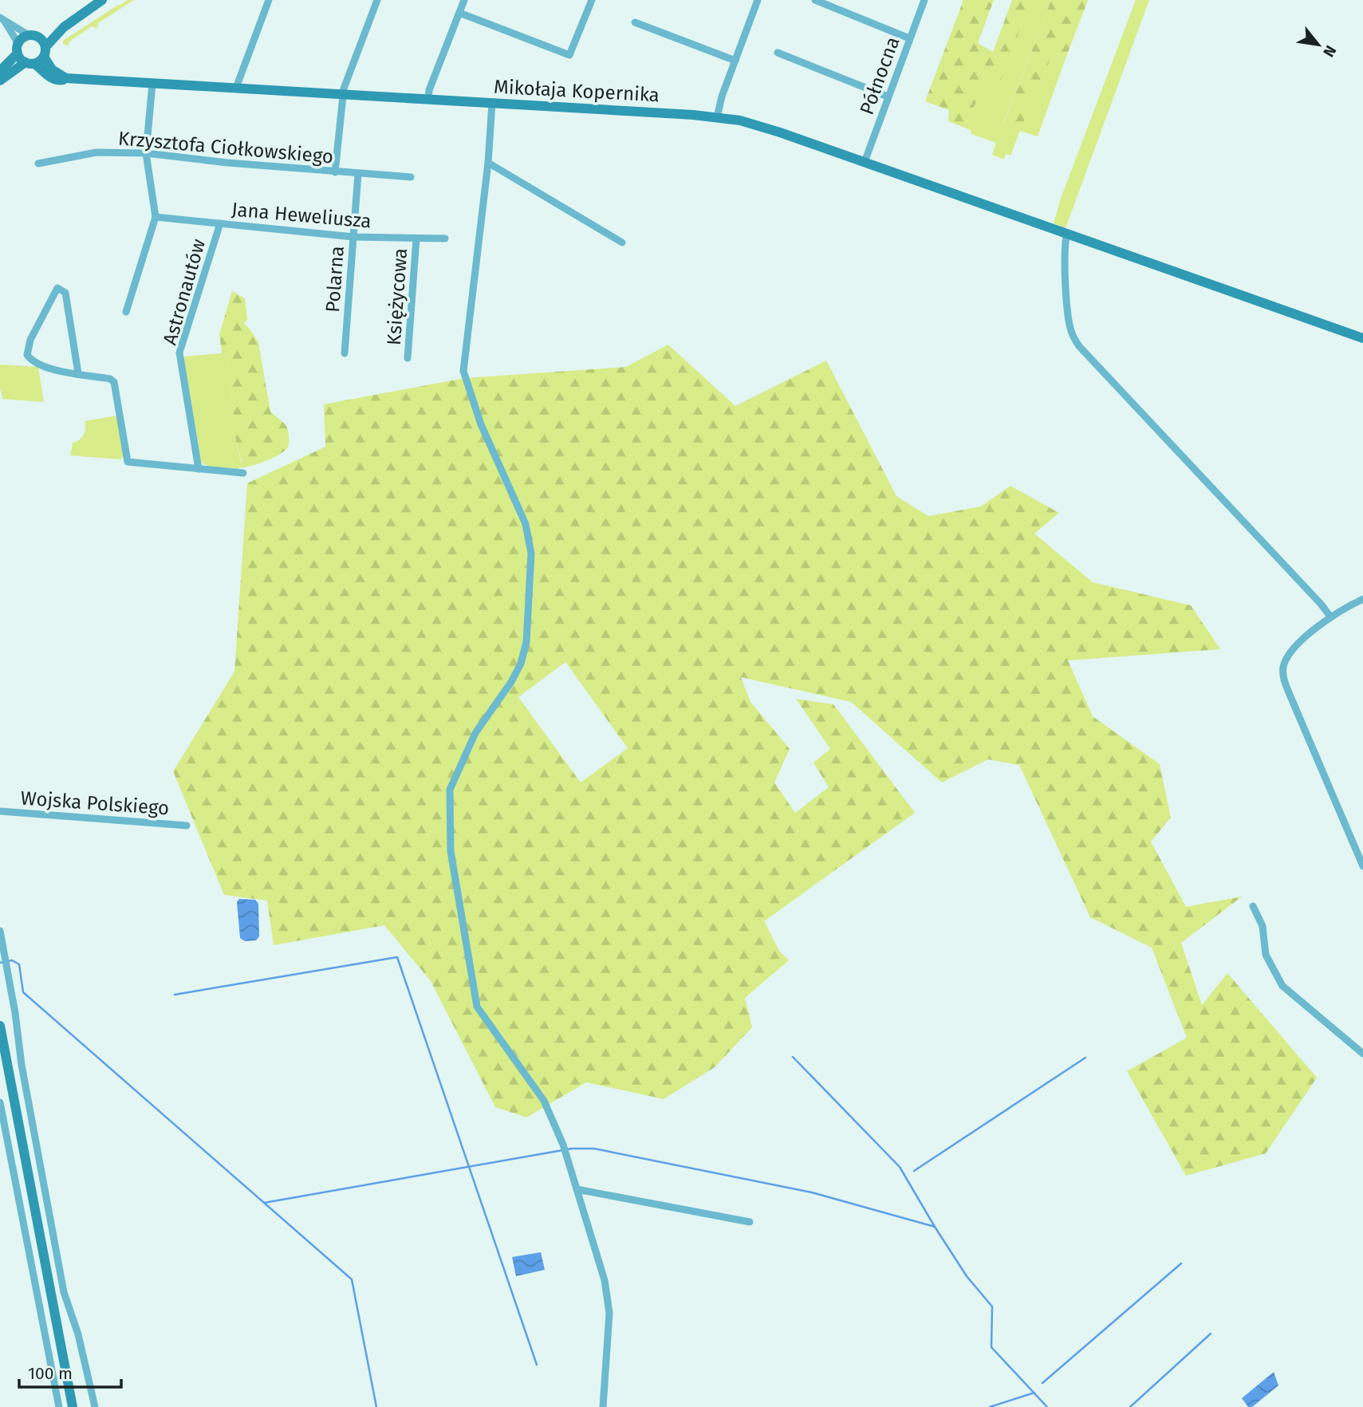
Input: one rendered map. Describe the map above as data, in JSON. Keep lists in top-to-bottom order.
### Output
{
  "streets": {
    "street": [
      "Północna",
      "Mikołaja Kopernika",
      "Krzysztofa Ciołkowskiego",
      "Jana Heweliusza",
      "Polarna",
      "Astronautów",
      "Księżycowa",
      "Wojska Polskiego"
    ]
  },
  "crossings": [
    ["Północna", "Mikołaja Kopernika"],
    ["Krzysztofa Ciołkowskiego", "Polarna"],
    ["Jana Heweliusza", "Polarna"],
    ["Jana Heweliusza", "Astronautów"],
    ["Jana Heweliusza", "Księżycowa"]
  ],
  "scale_bar": "100 m",
  "north": "bottom right"
}
